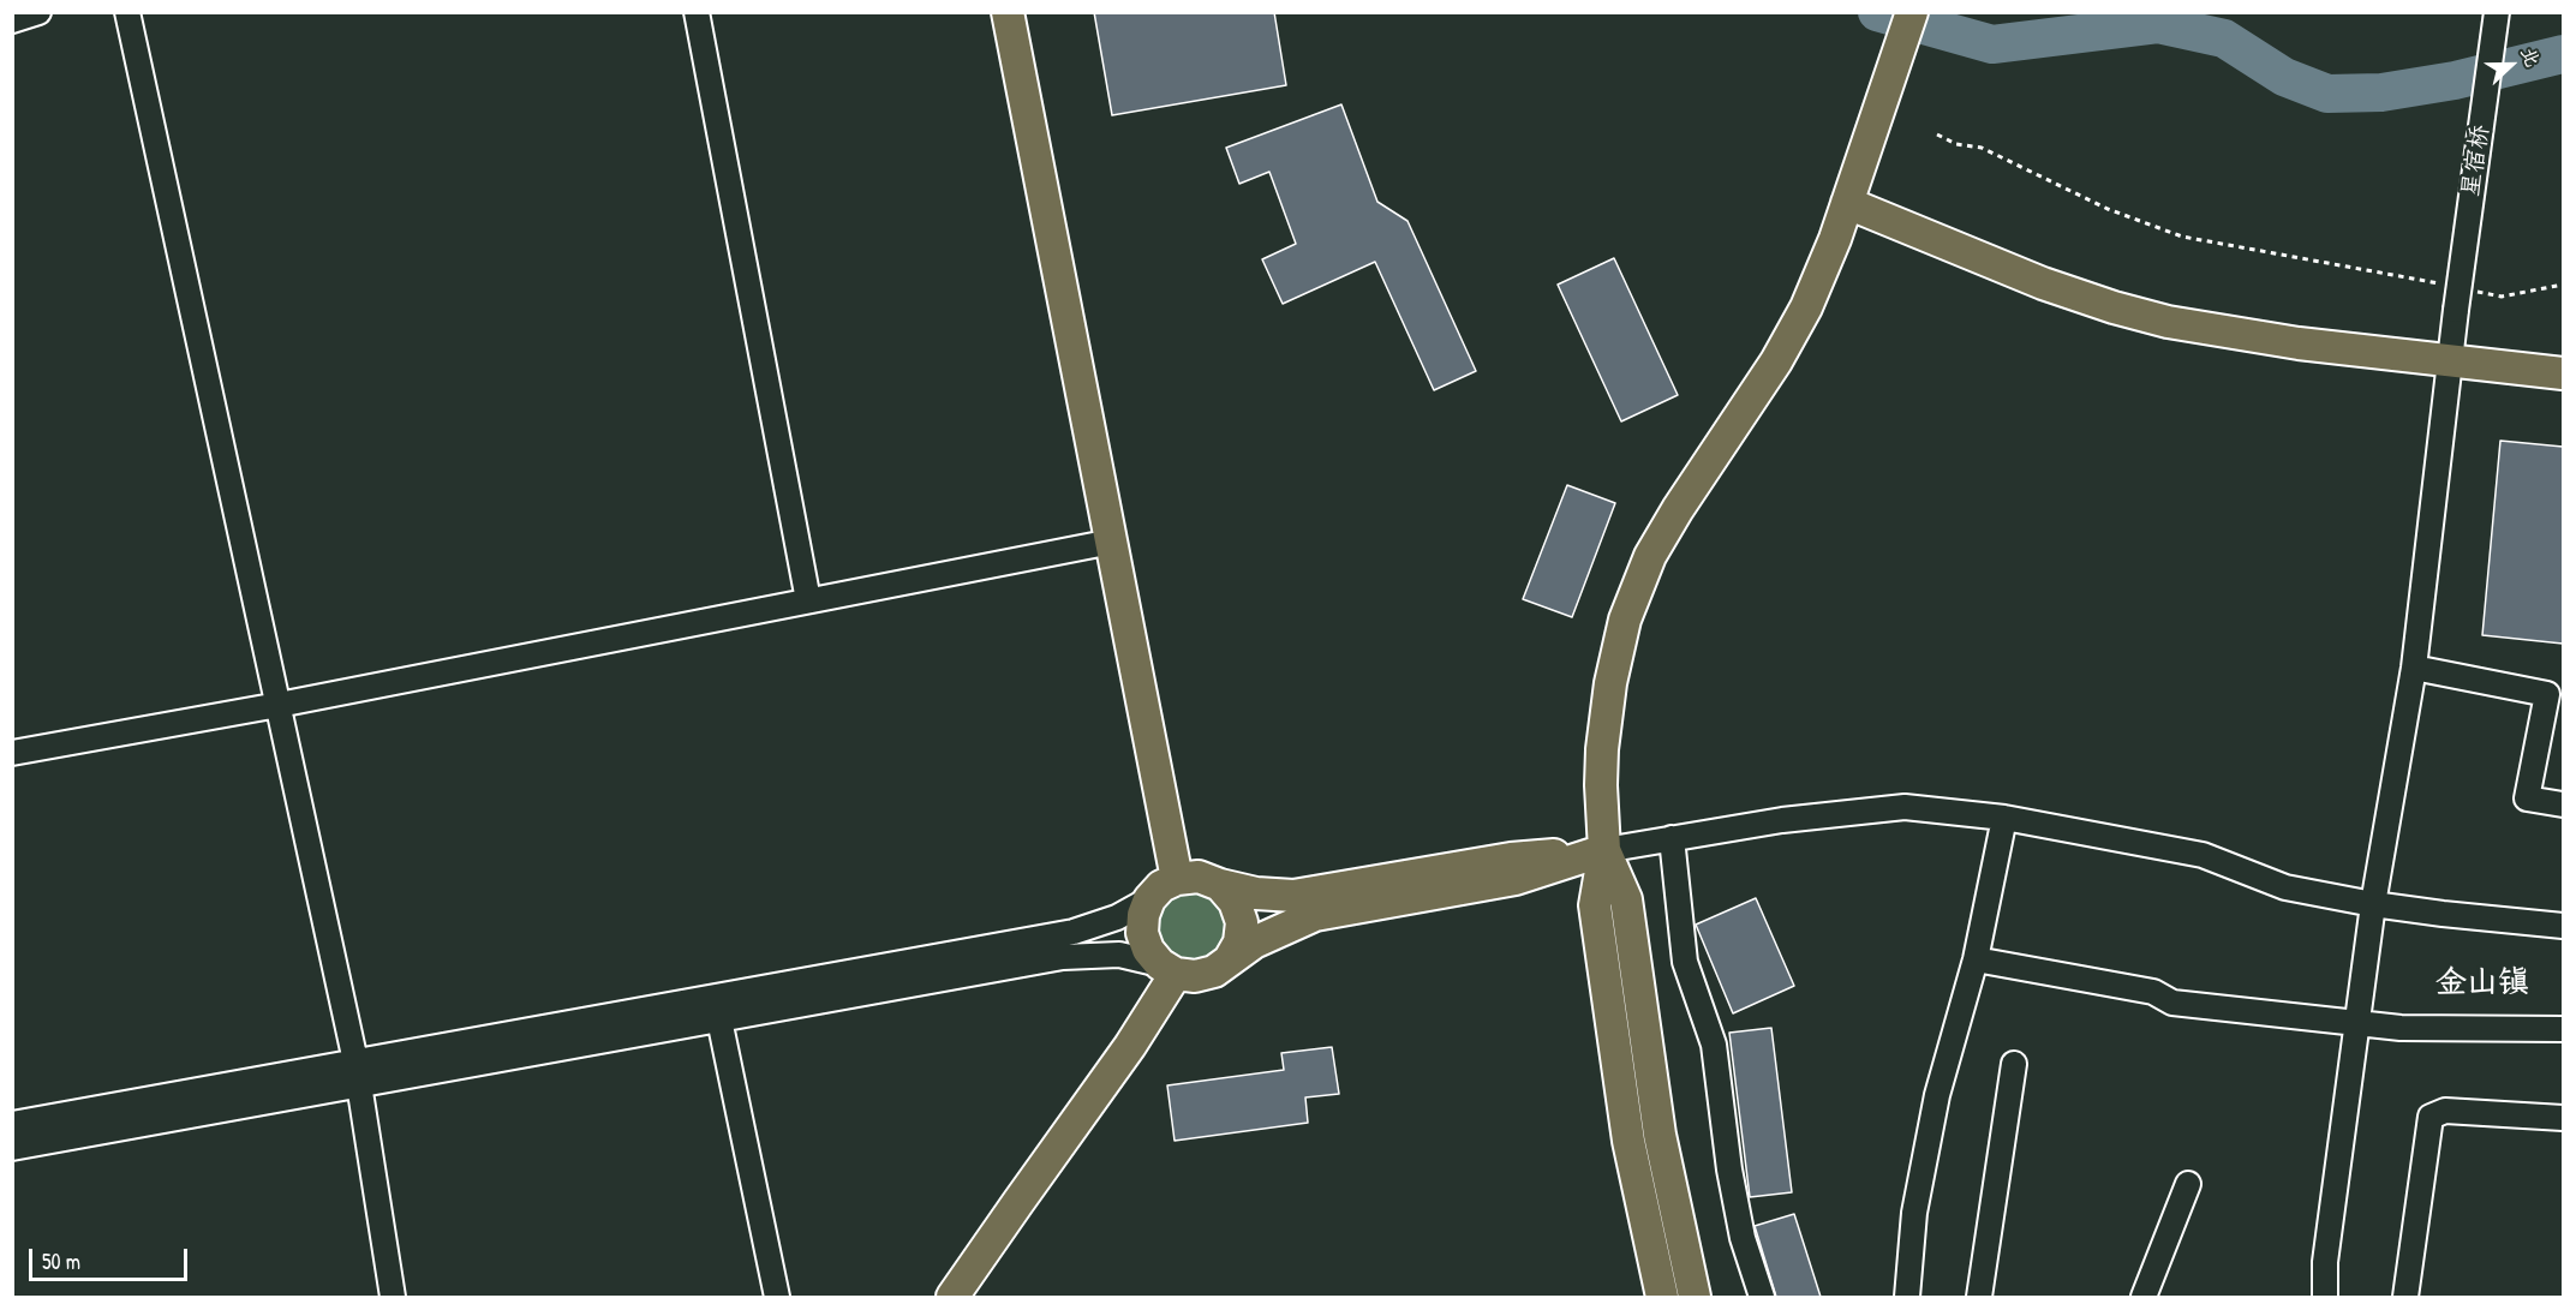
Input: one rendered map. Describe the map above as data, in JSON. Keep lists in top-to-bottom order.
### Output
{
  "streets": {
    "street": ["星宿桥"]
  },
  "districts": ["金山镇"],
  "scale_bar": "50 m",
  "north": "right"
}
